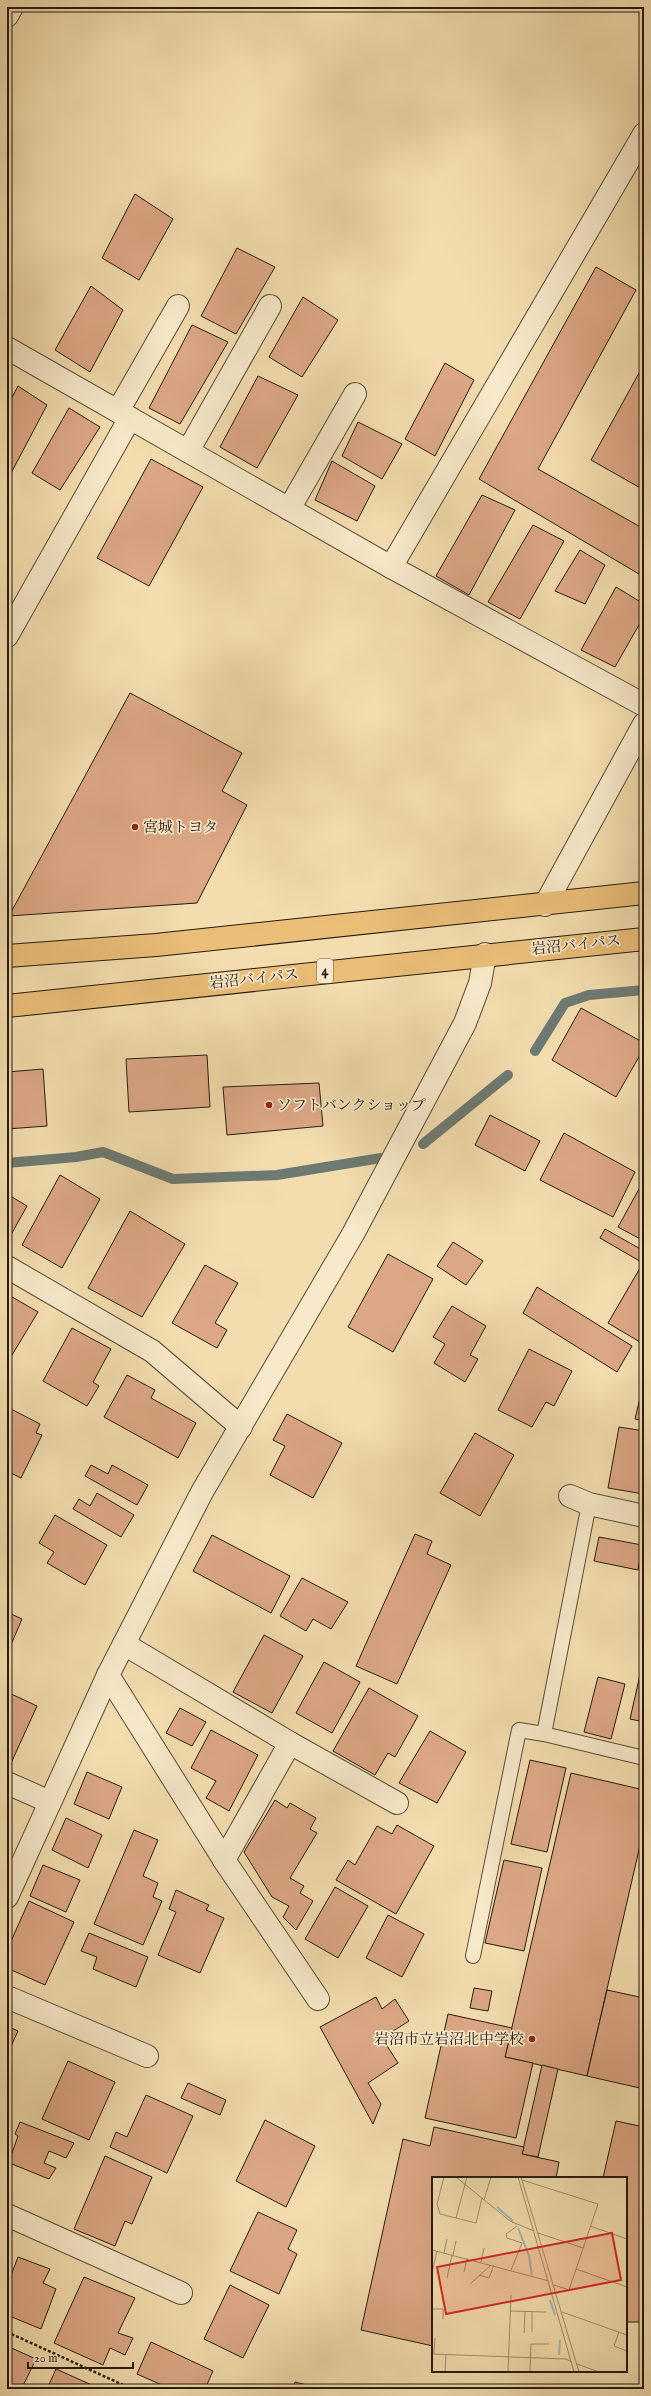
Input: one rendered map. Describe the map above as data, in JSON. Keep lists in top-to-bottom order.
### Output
{
  "streets": {
    "highway": ["岩沼バイパス", "4"]
  },
  "places": ["宮城トヨタ", "ソフトバンクショップ", "岩沼市立岩沼北中学校"],
  "scale_bar": "20 m"
}
